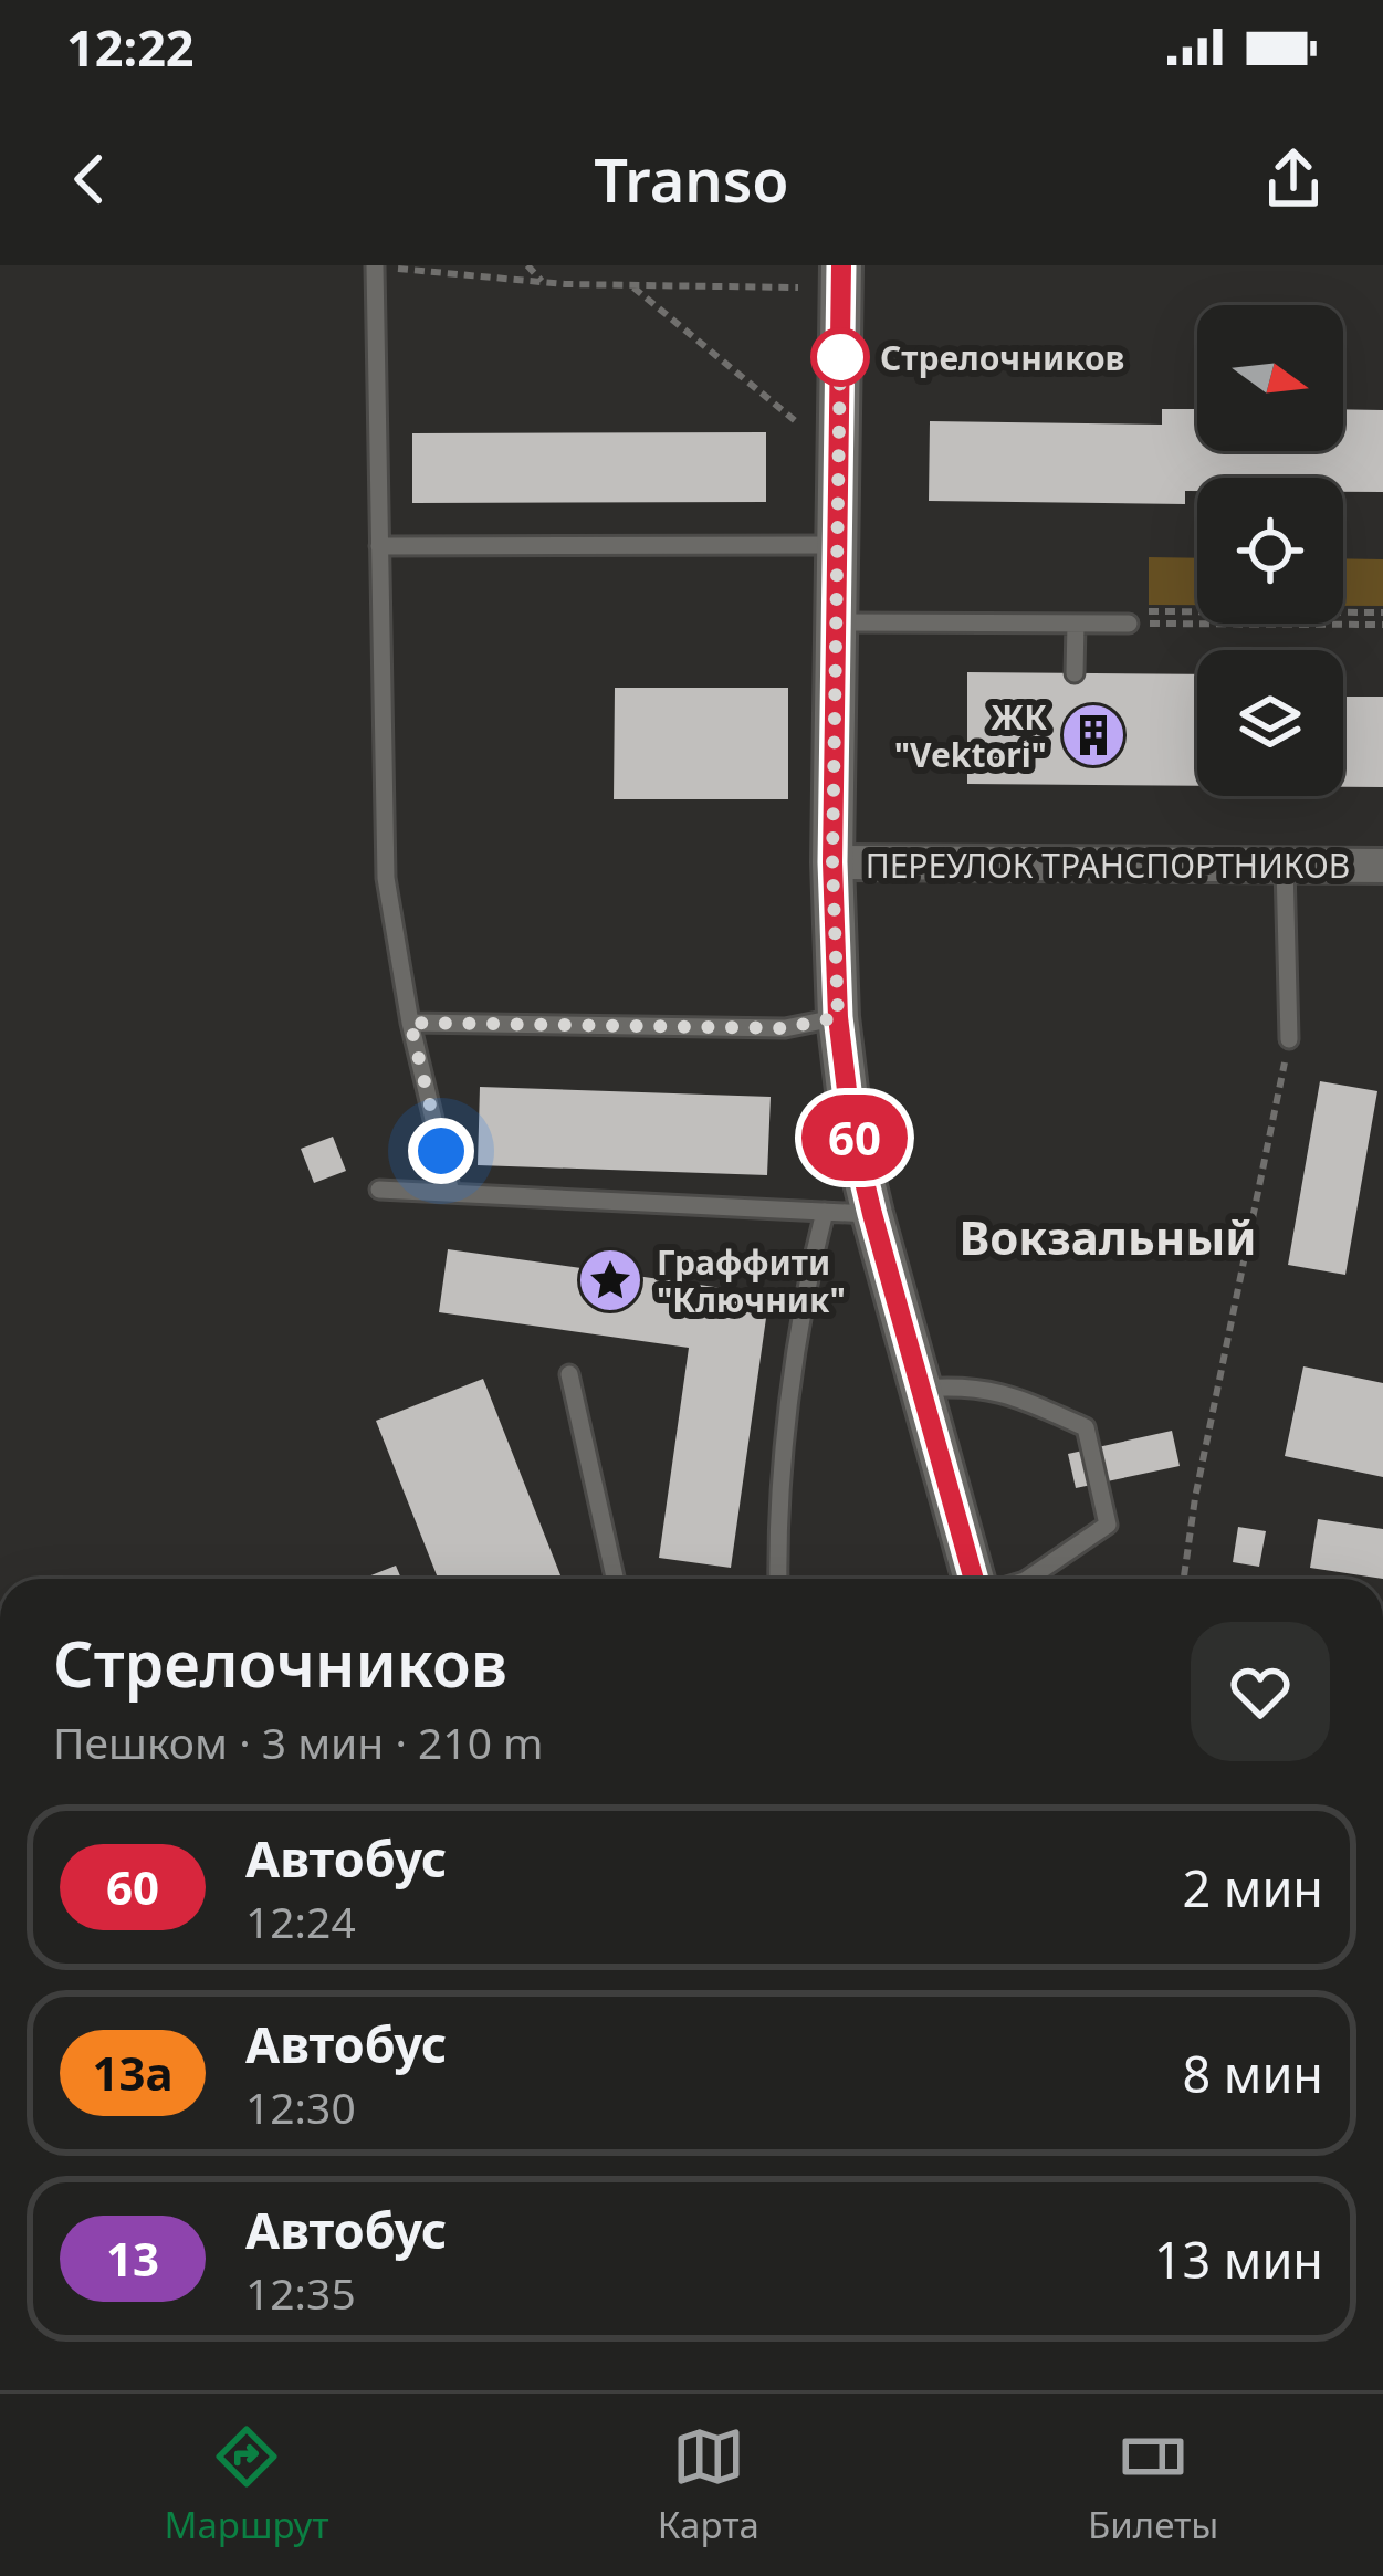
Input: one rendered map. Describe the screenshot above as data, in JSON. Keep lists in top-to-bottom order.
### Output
{
  "streets": {
    "street": ["ПЕРЕУЛОК ТРАНСПОРТНИКОВ"]
  },
  "districts": ["Вокзальный"],
  "places": {
    "other": ["Стрелочников"],
    "building": ["ЖК \"Vektori\""],
    "place": ["Граффити \"Ключник\""]
  },
  "lines": ["bus line 60"],
  "north": "right",
  "page": {
    "status": "12:22",
    "header": "Transo",
    "on_map": "60",
    "heading": ["Стрелочников", "Пешком · 3 мин · 210 m"],
    "list": [
      {
        "mark": "60",
        "name": "Автобус",
        "note": "12:24",
        "value": "2 мин"
      },
      {
        "mark": "13а",
        "name": "Автобус",
        "note": "12:30",
        "value": "8 мин"
      },
      {
        "mark": "13",
        "name": "Автобус",
        "note": "12:35",
        "value": "13 мин"
      }
    ],
    "tabs": ["Маршрут", "Карта", "Билеты"]
  }
}
